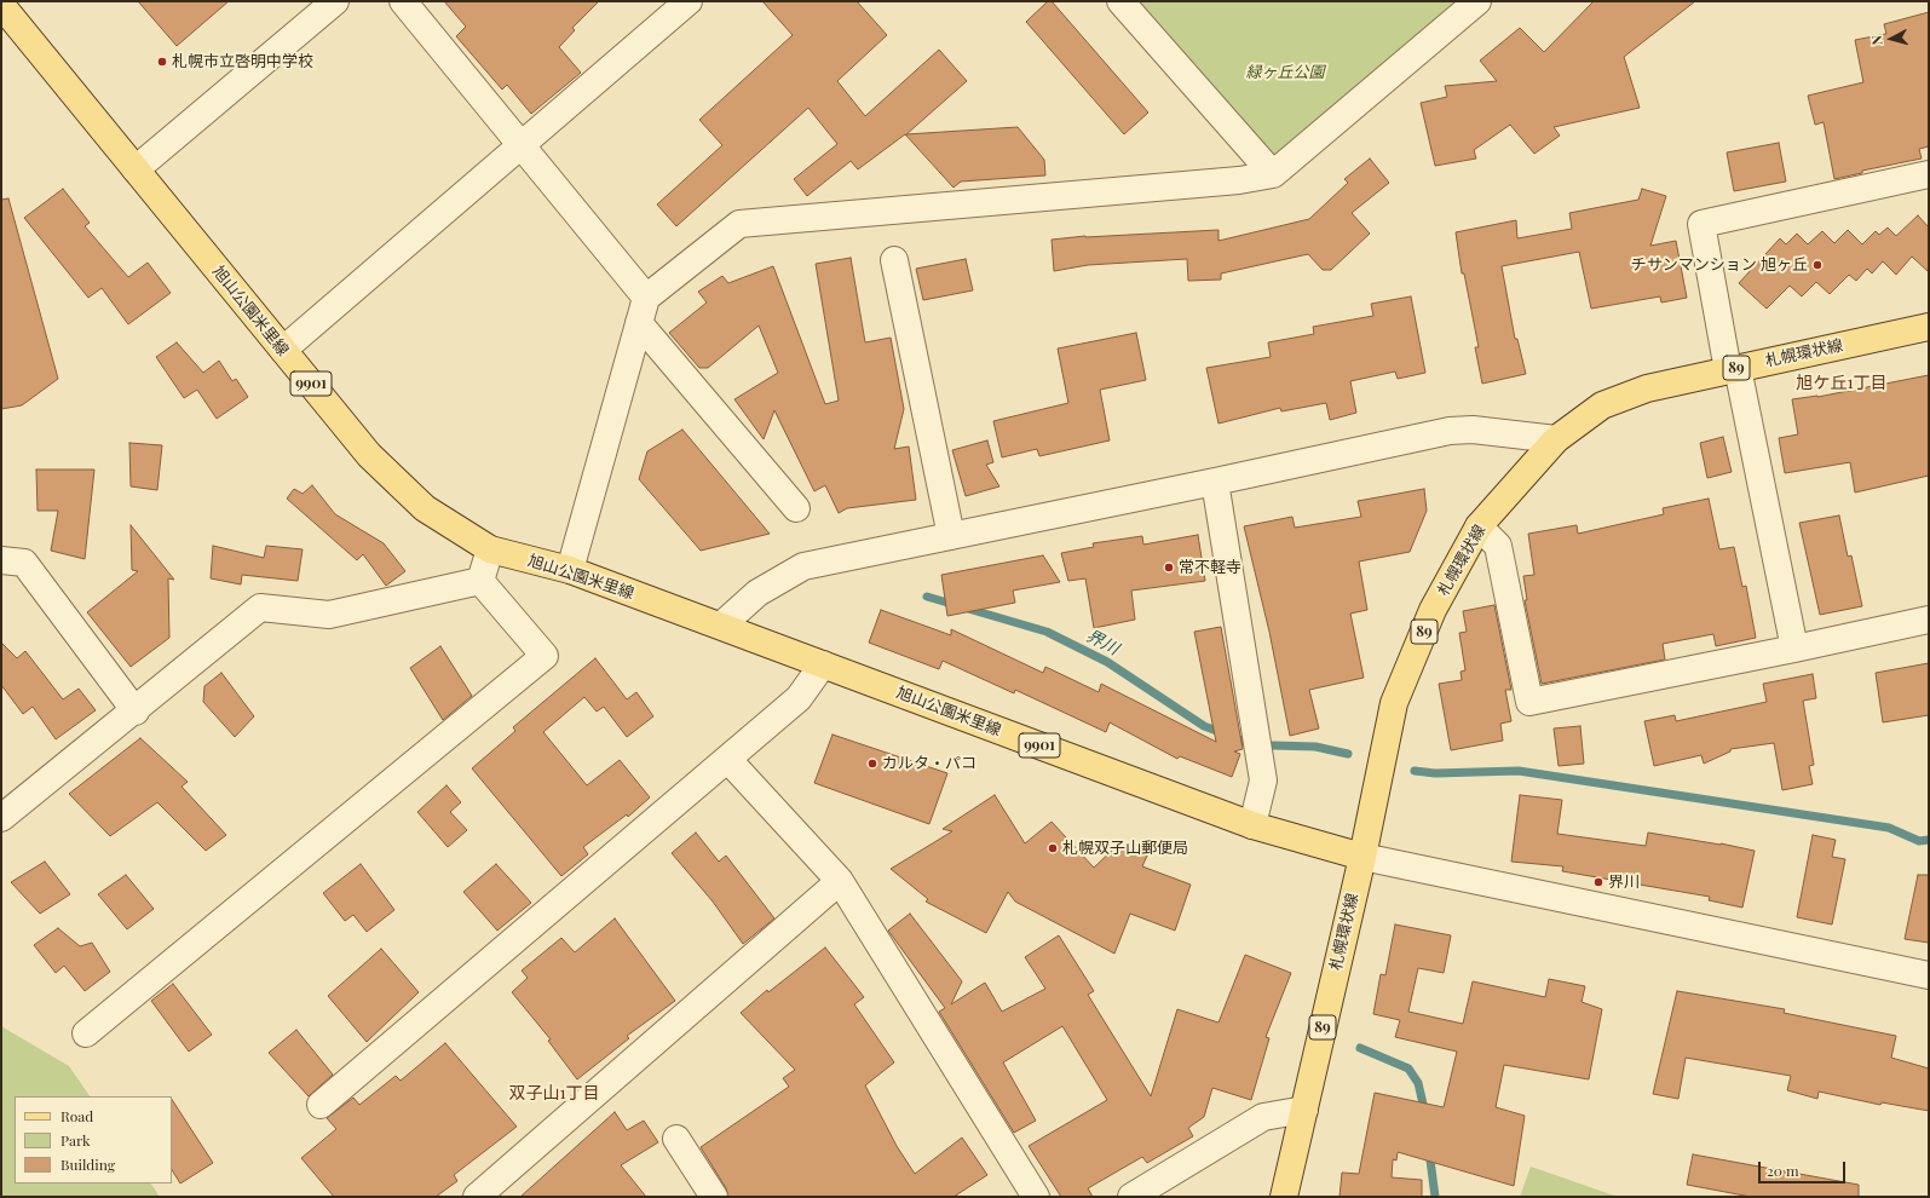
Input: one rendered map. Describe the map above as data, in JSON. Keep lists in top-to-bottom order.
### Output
{
  "streets": {
    "main road": [
      "旭山公園米里線",
      "札幌環状線",
      "89",
      "9901"
    ]
  },
  "crossings": [
    ["旭山公園米里線", "札幌環状線"]
  ],
  "districts": ["旭ケ丘1丁目", "双子山1丁目"],
  "water": ["界川"],
  "parks": ["緑ヶ丘公園"],
  "places": [
    "札幌市立啓明中学校",
    "チサンマンション 旭ヶ丘",
    "常不軽寺",
    "カルタ・パコ",
    "札幌双子山郵便局",
    "界川"
  ],
  "legend": ["Road", "Park", "Building"],
  "scale_bar": "20 m",
  "north": "left"
}
